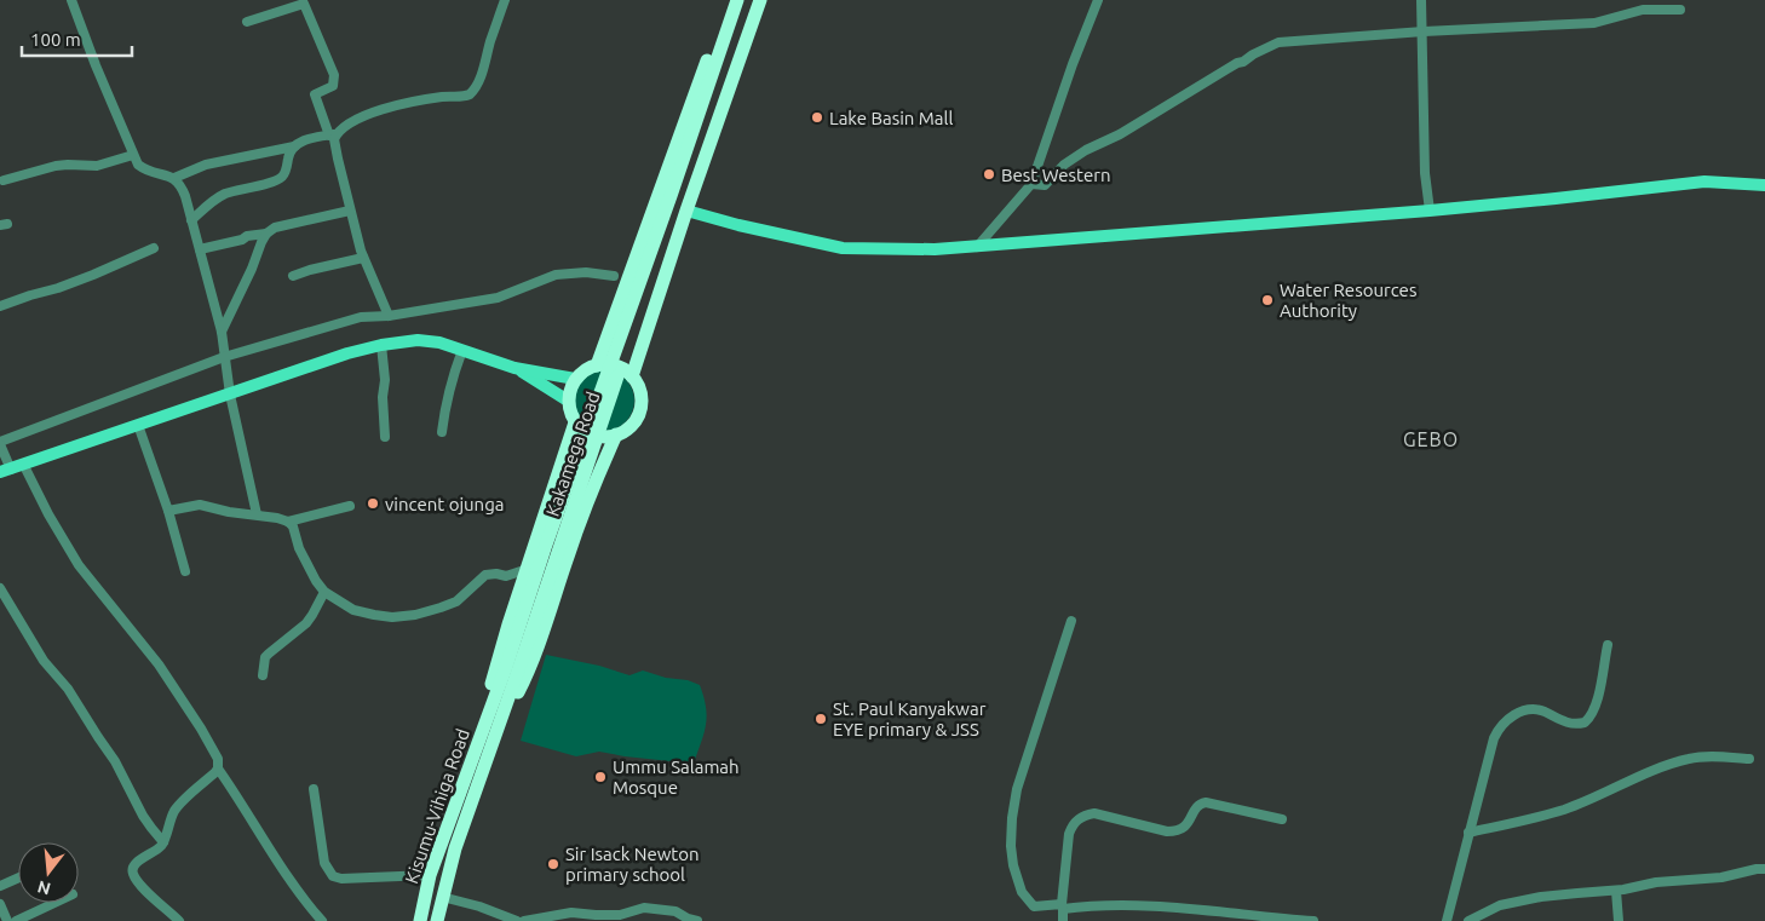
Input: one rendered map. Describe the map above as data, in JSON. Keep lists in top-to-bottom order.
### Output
{
  "streets": {
    "highway": ["Kakamega Road", "Kisumu-Vihiga Road"]
  },
  "crossings": [
    ["Kakamega Road", "Kisumu-Vihiga Road"]
  ],
  "districts": ["GEBO"],
  "places": [
    "Lake Basin Mall",
    "Best Western",
    "Water Resources Authority",
    "vincent ojunga",
    "St. Paul Kanyakwar EYE primary & JSS",
    "Ummu Salamah Mosque",
    "Sir Isack Newton primary school"
  ],
  "scale_bar": "100 m",
  "north": "bottom"
}
